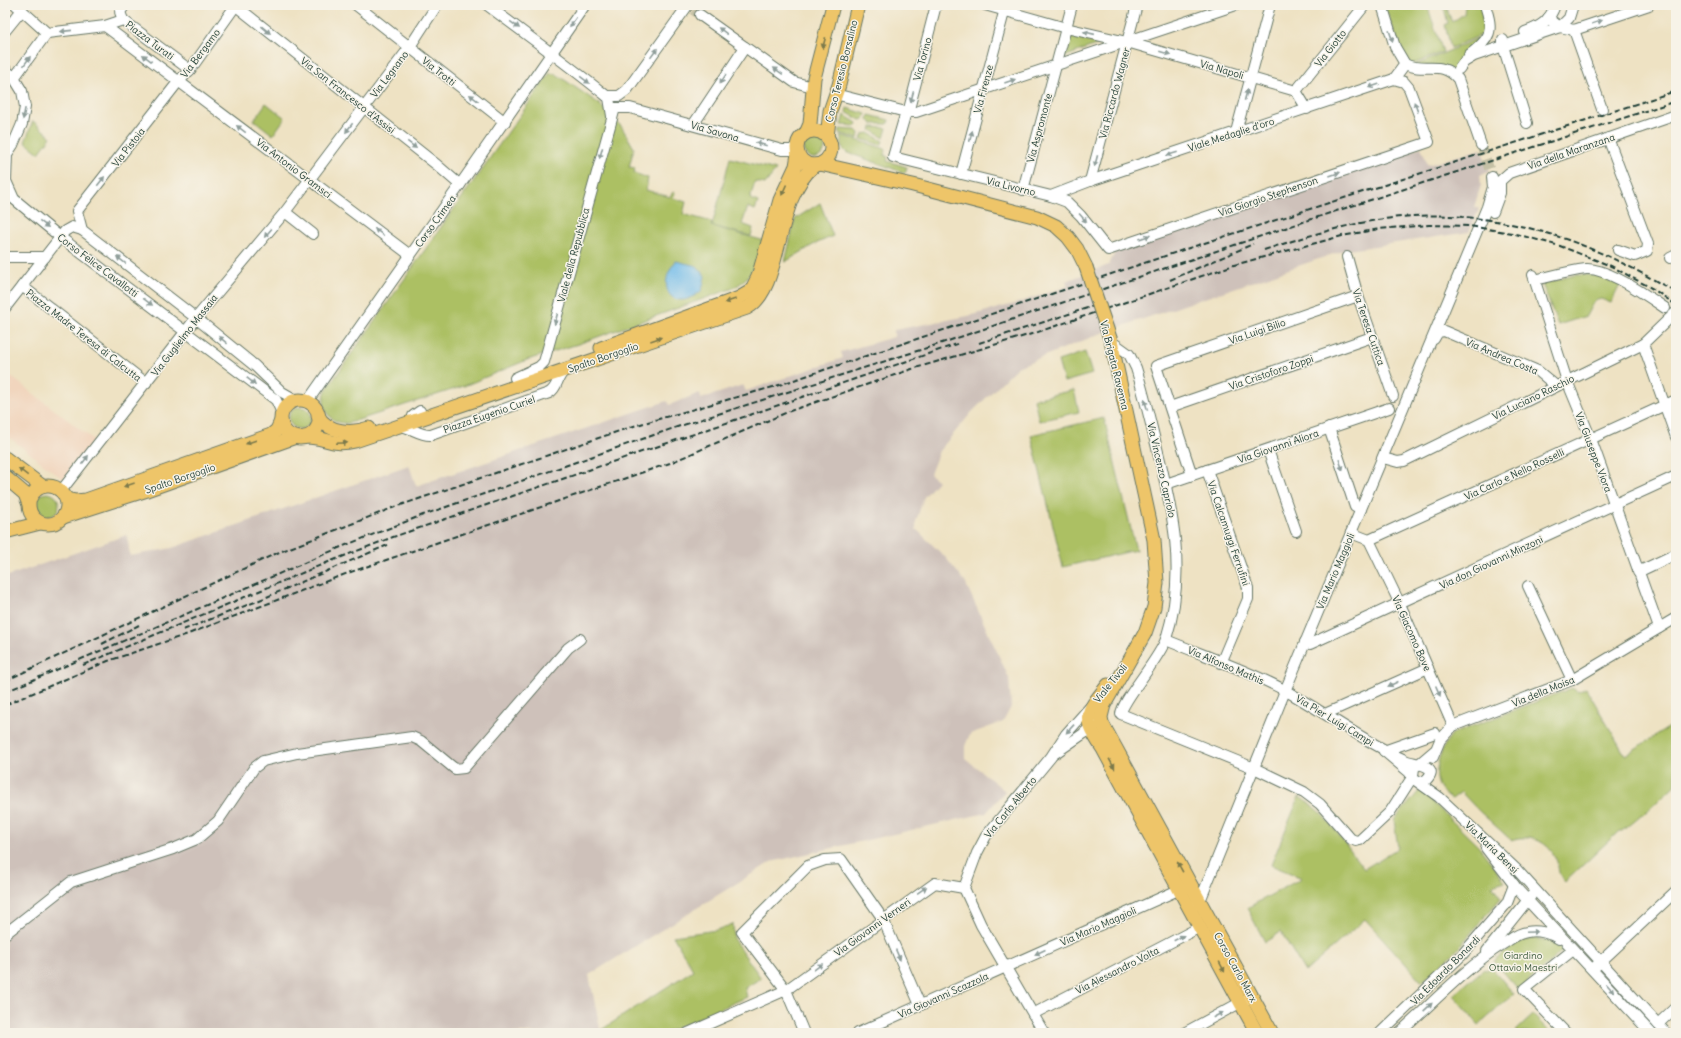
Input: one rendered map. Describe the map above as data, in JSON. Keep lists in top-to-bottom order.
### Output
{
  "streets": {
    "main road": [
      "Corso Teresio Borsalino",
      "Spalto Borgoglio",
      "Via Brigata Ravenna",
      "Viale Tivoli",
      "Corso Carlo Marx"
    ],
    "street": [
      "Piazza Turati",
      "Via Giotto",
      "Via Bergamo",
      "Via Torino",
      "Via Napoli",
      "Via Trotti",
      "Via Legnano",
      "Via Firenze",
      "Via Riccardo Wagner",
      "Via San Francesco d'Assisi",
      "Via Aspromonte",
      "Via Savona",
      "Viale Medaglie d'oro",
      "Via Pistoia",
      "Via della Maranzana",
      "Via Antonio Gramsci",
      "Via Livorno",
      "Via Giorgio Stephenson",
      "Corso Crimea",
      "Viale della Repubblica",
      "Corso Felice Cavallotti",
      "Via Teresa Cuttica",
      "Via Luigi Bilio",
      "Piazza Madre Teresa di Calcutta",
      "Via Guglielmo Massaia",
      "Via Andrea Costa",
      "Via Cristoforo Zoppi",
      "Via Luciano Raschio",
      "Piazza Eugenio Curiel",
      "Via Giovanni Aliora",
      "Via Giuseppe Viora",
      "Via Vincenzo Capriolo",
      "Via Carlo e Nello Rosselli",
      "Via Calcamuggi Ferrufini",
      "Via don Giovanni Minzoni",
      "Via Mario Maggioli",
      "Via Giacomo Bove",
      "Via Alfonso Mathis",
      "Via della Moisa",
      "Via Pier Luigi Campi",
      "Via Carlo Alberto",
      "Via Maria Bensi",
      "Via Giovanni Verneri",
      "Via Alessandro Volta",
      "Via Edoardo Bonardi",
      "Via Giovanni Scazzola"
    ]
  },
  "crossings": [
    ["Piazza Turati", "Via Bergamo"],
    ["Piazza Turati", "Via Pistoia"],
    ["Piazza Turati", "Via Antonio Gramsci"],
    ["Via Giotto", "Via Napoli"],
    ["Via Bergamo", "Via San Francesco d'Assisi"],
    ["Via Bergamo", "Via Pistoia"],
    ["Via Bergamo", "Via Antonio Gramsci"],
    ["Via Torino", "Via Livorno"],
    ["Via Napoli", "Via Riccardo Wagner"],
    ["Via Napoli", "Via Aspromonte"],
    ["Via Trotti", "Via Legnano"],
    ["Via Trotti", "Corso Crimea"],
    ["Corso Teresio Borsalino", "Via Savona"],
    ["Corso Teresio Borsalino", "Spalto Borgoglio"],
    ["Corso Teresio Borsalino", "Via Brigata Ravenna"],
    ["Via Legnano", "Via San Francesco d'Assisi"],
    ["Via Legnano", "Via Antonio Gramsci"],
    ["Via Legnano", "Via Guglielmo Massaia"],
    ["Via Firenze", "Via Livorno"],
    ["Via Riccardo Wagner", "Viale Medaglie d'oro"],
    ["Via San Francesco d'Assisi", "Corso Crimea"],
    ["Via Aspromonte", "Via Livorno"],
    ["Via Savona", "Spalto Borgoglio"],
    ["Via Savona", "Via Brigata Ravenna"],
    ["Viale Medaglie d'oro", "Via Livorno"],
    ["Viale Medaglie d'oro", "Via Giorgio Stephenson"],
    ["Via Pistoia", "Via Antonio Gramsci"],
    ["Via Pistoia", "Corso Felice Cavallotti"],
    ["Via Antonio Gramsci", "Corso Crimea"],
    ["Via Antonio Gramsci", "Via Guglielmo Massaia"],
    ["Via Livorno", "Via Giorgio Stephenson"],
    ["Corso Crimea", "Corso Felice Cavallotti"],
    ["Corso Crimea", "Spalto Borgoglio"],
    ["Viale della Repubblica", "Spalto Borgoglio"],
    ["Corso Felice Cavallotti", "Via Guglielmo Massaia"],
    ["Corso Felice Cavallotti", "Spalto Borgoglio"],
    ["Via Teresa Cuttica", "Via Luigi Bilio"],
    ["Via Teresa Cuttica", "Via Cristoforo Zoppi"],
    ["Via Luigi Bilio", "Via Cristoforo Zoppi"],
    ["Piazza Madre Teresa di Calcutta", "Via Guglielmo Massaia"],
    ["Via Guglielmo Massaia", "Spalto Borgoglio"],
    ["Via Andrea Costa", "Via Luciano Raschio"],
    ["Via Andrea Costa", "Via Mario Maggioli"],
    ["Spalto Borgoglio", "Via Brigata Ravenna"],
    ["Spalto Borgoglio", "Piazza Eugenio Curiel"],
    ["Via Brigata Ravenna", "Via Vincenzo Capriolo"],
    ["Via Brigata Ravenna", "Viale Tivoli"],
    ["Via Luciano Raschio", "Via Giuseppe Viora"],
    ["Via Luciano Raschio", "Via Mario Maggioli"],
    ["Via Giovanni Aliora", "Via Vincenzo Capriolo"],
    ["Via Giovanni Aliora", "Via Calcamuggi Ferrufini"],
    ["Via Giuseppe Viora", "Via Carlo e Nello Rosselli"],
    ["Via Giuseppe Viora", "Via don Giovanni Minzoni"],
    ["Via Giuseppe Viora", "Via della Moisa"],
    ["Via Vincenzo Capriolo", "Via Mario Maggioli"],
    ["Via Vincenzo Capriolo", "Via Alfonso Mathis"],
    ["Via Carlo e Nello Rosselli", "Via Giacomo Bove"],
    ["Via Calcamuggi Ferrufini", "Via Alfonso Mathis"],
    ["Via don Giovanni Minzoni", "Via Mario Maggioli"],
    ["Via don Giovanni Minzoni", "Via Giacomo Bove"],
    ["Via Mario Maggioli", "Via Alfonso Mathis"],
    ["Via Mario Maggioli", "Viale Tivoli"],
    ["Via Mario Maggioli", "Via Pier Luigi Campi"],
    ["Via Mario Maggioli", "Corso Carlo Marx"],
    ["Via Mario Maggioli", "Via Giovanni Scazzola"],
    ["Via Giacomo Bove", "Via della Moisa"],
    ["Via Alfonso Mathis", "Via Pier Luigi Campi"],
    ["Viale Tivoli", "Corso Carlo Marx"],
    ["Via della Moisa", "Via Pier Luigi Campi"],
    ["Via Pier Luigi Campi", "Via Maria Bensi"],
    ["Via Carlo Alberto", "Via Giovanni Verneri"],
    ["Via Maria Bensi", "Via Edoardo Bonardi"],
    ["Corso Carlo Marx", "Via Alessandro Volta"]
  ],
  "one_way": [
    "Via Torino",
    "Via Legnano",
    "Via Firenze",
    "Via Riccardo Wagner",
    "Via San Francesco d'Assisi",
    "Viale Medaglie d'oro",
    "Via Pistoia",
    "Via Antonio Gramsci",
    "Via Giorgio Stephenson",
    "Viale della Repubblica",
    "Via Giovanni Verneri"
  ],
  "parks": ["Giardino Ottavio Maestri"]
}
